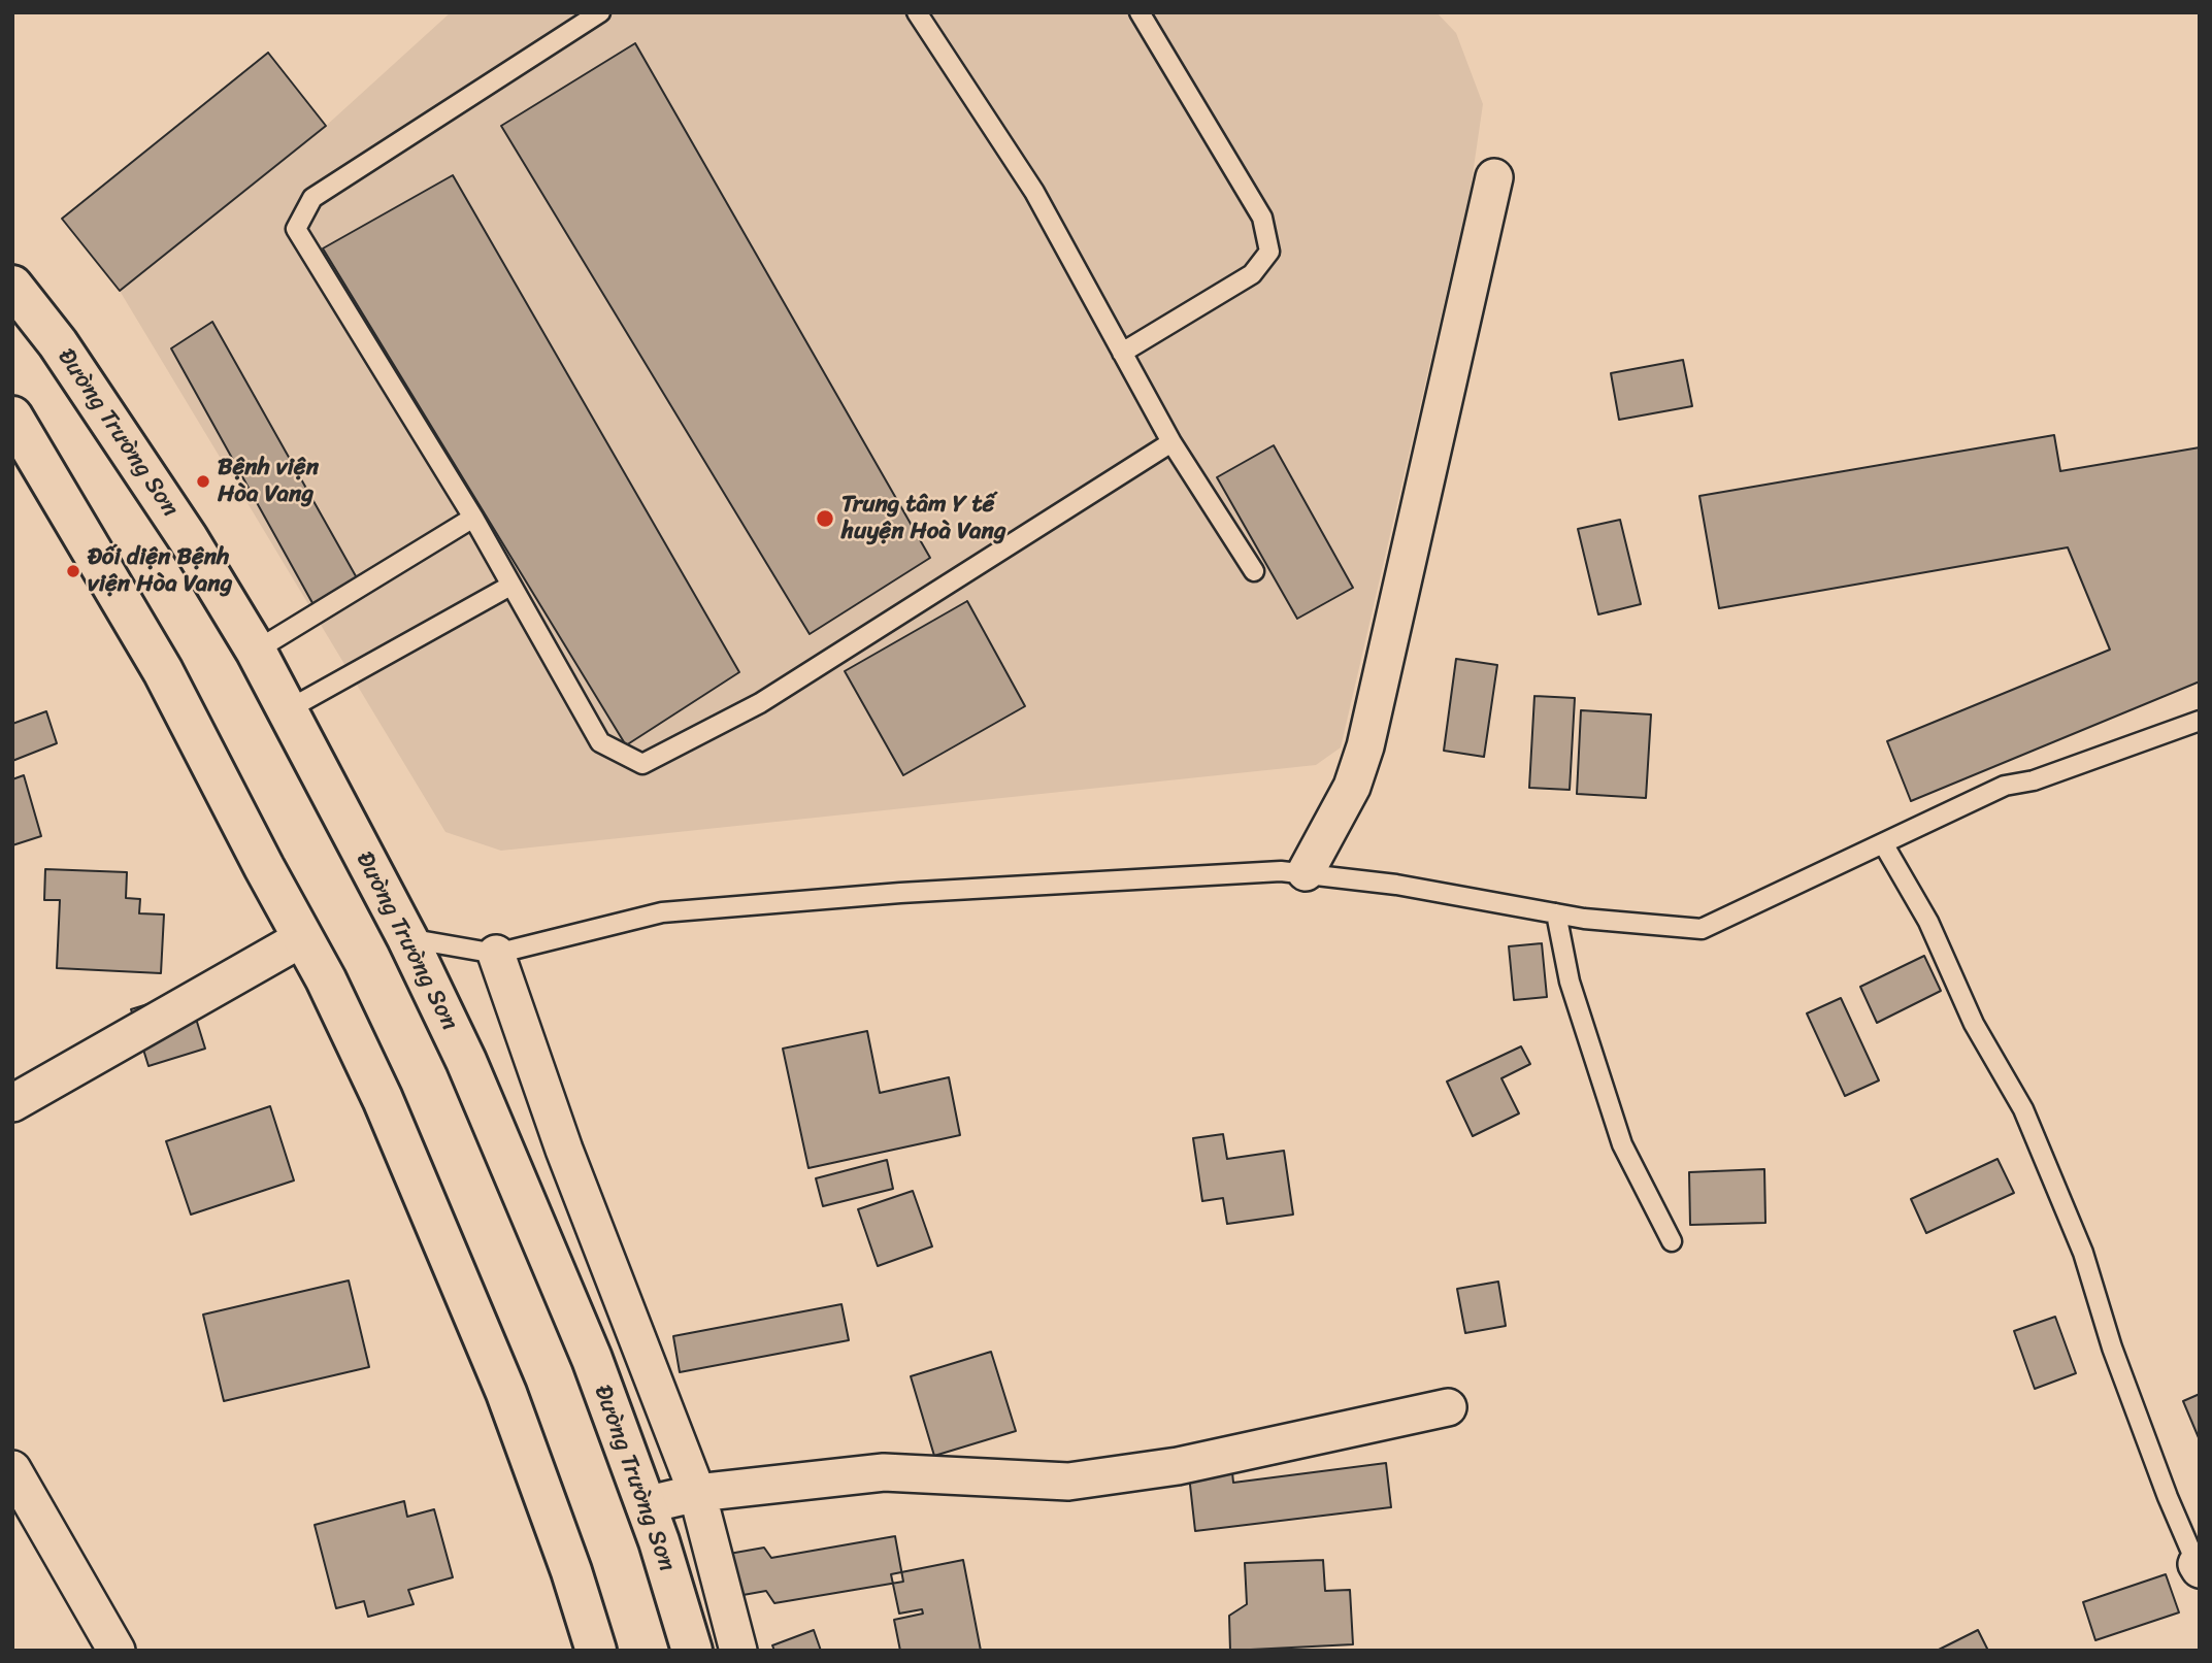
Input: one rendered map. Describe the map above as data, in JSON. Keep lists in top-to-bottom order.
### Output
{
  "streets": {
    "highway": ["Đường Trường Sơn"]
  },
  "places": ["Bệnh viện Hòa Vang", "Trung tâm Y tế huyện Hoà Vang", "Đối diện Bệnh viện Hòa Vang"]
}
